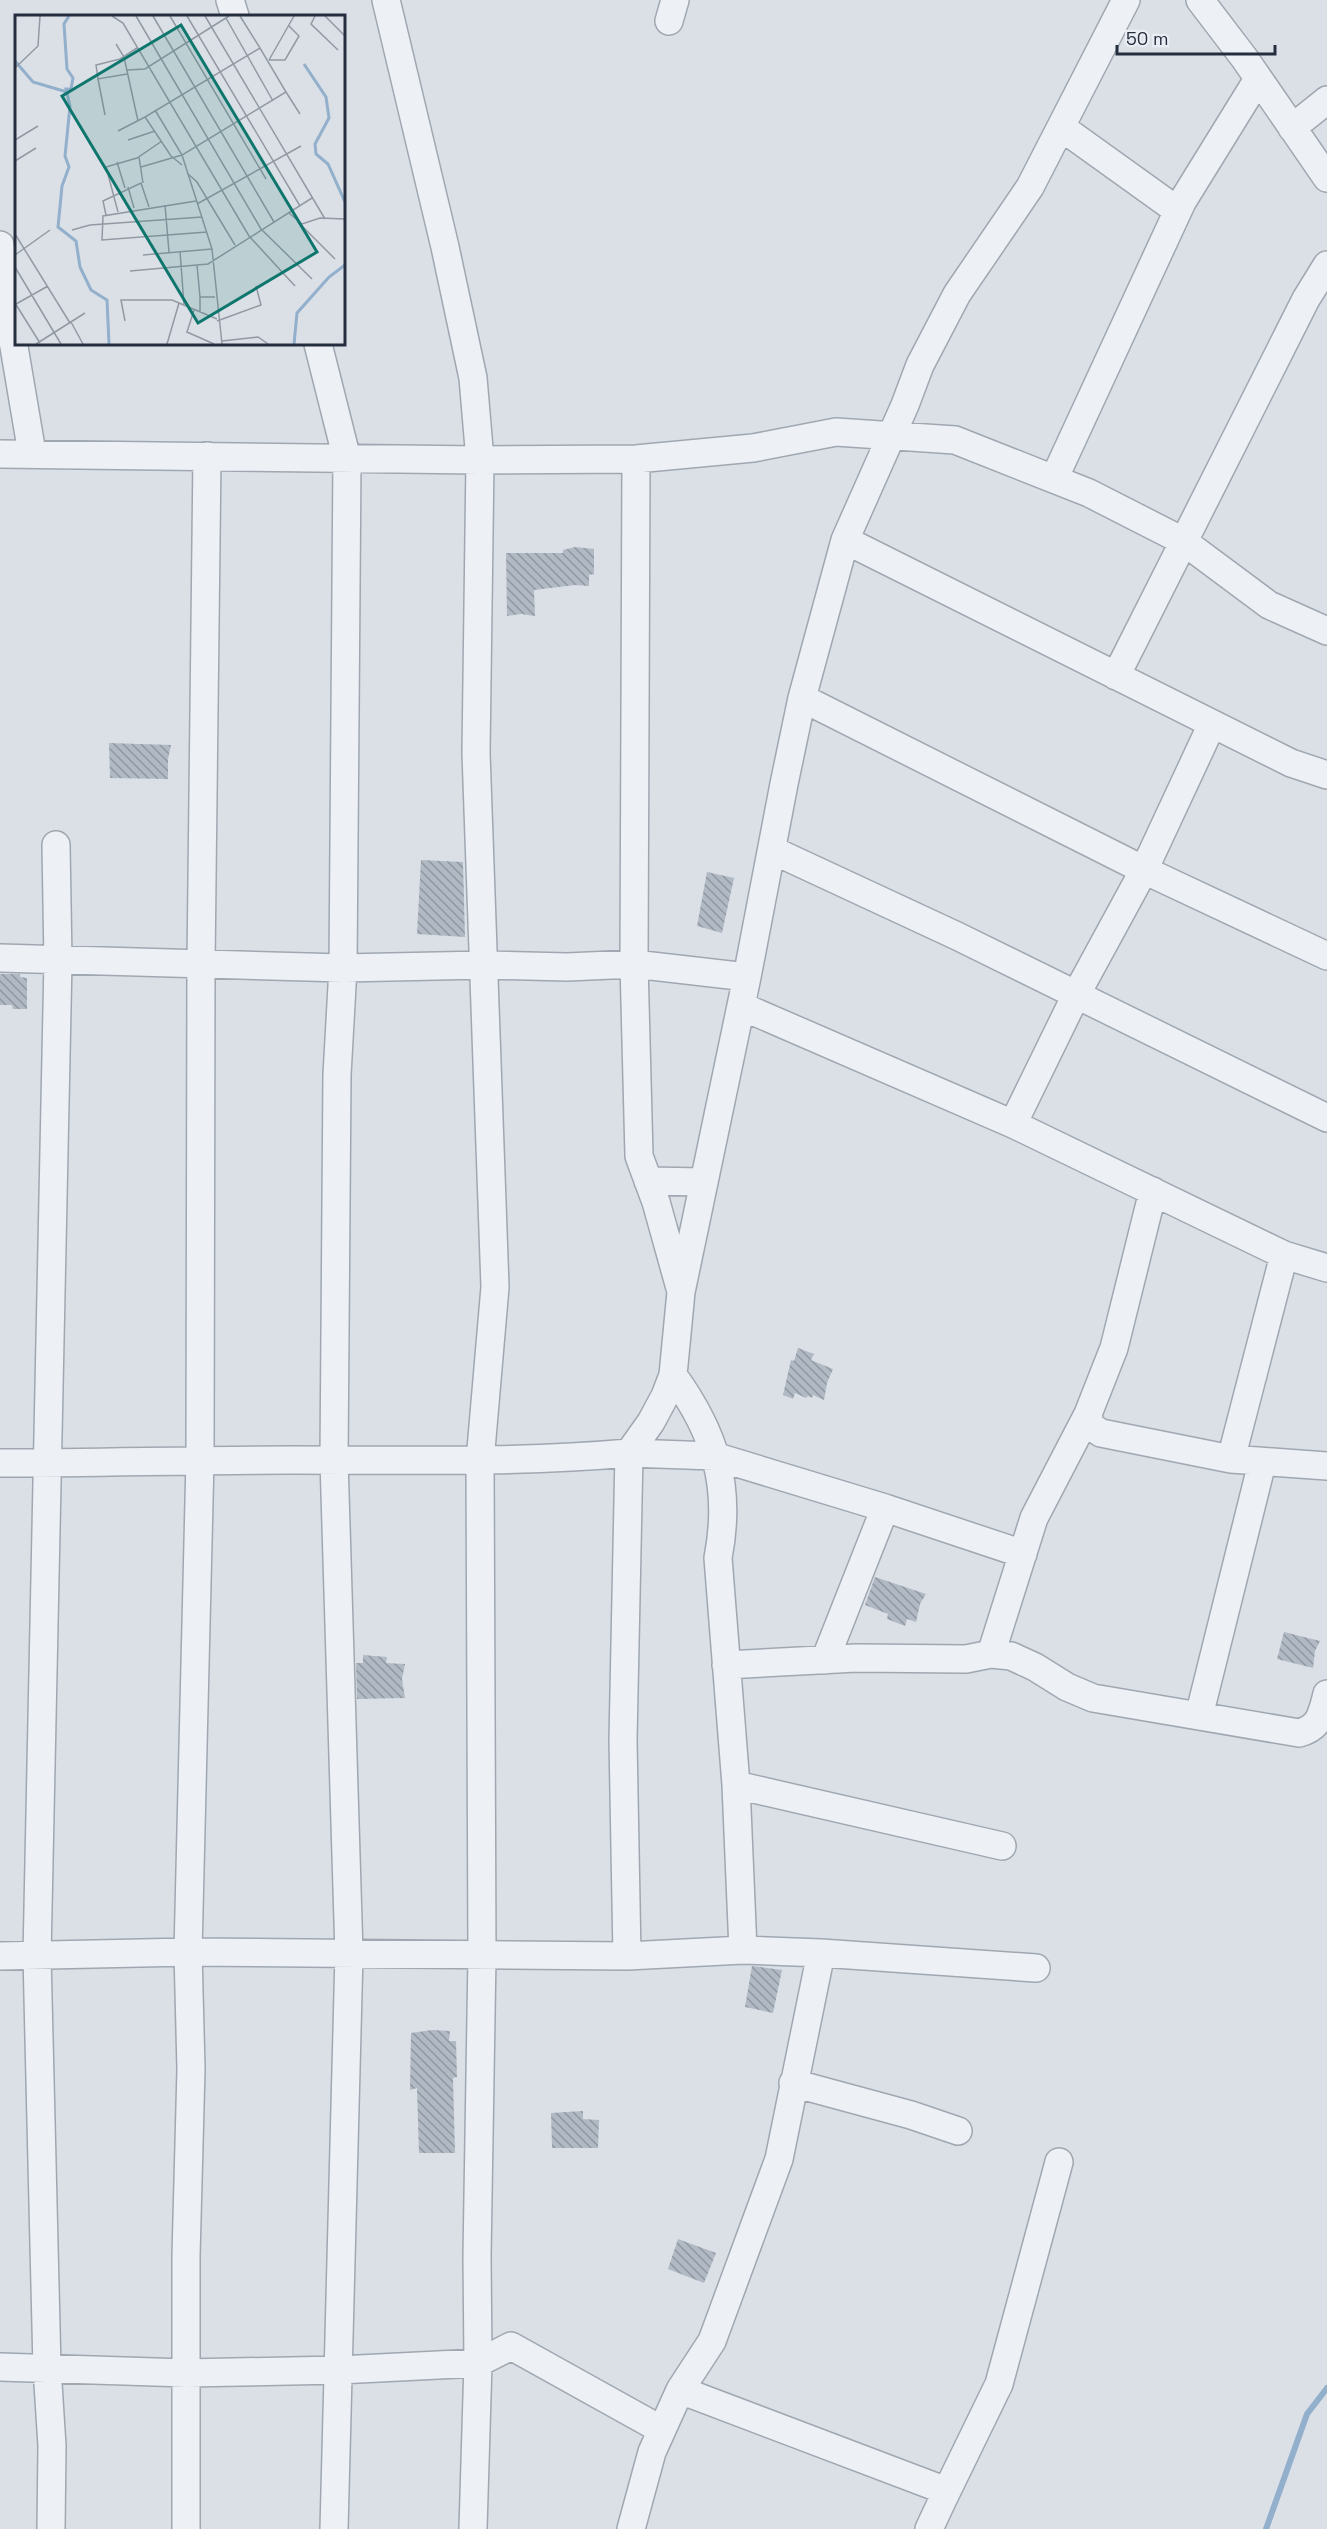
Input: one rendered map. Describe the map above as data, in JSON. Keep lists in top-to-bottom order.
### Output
{
  "scale_bar": "50 m"
}
